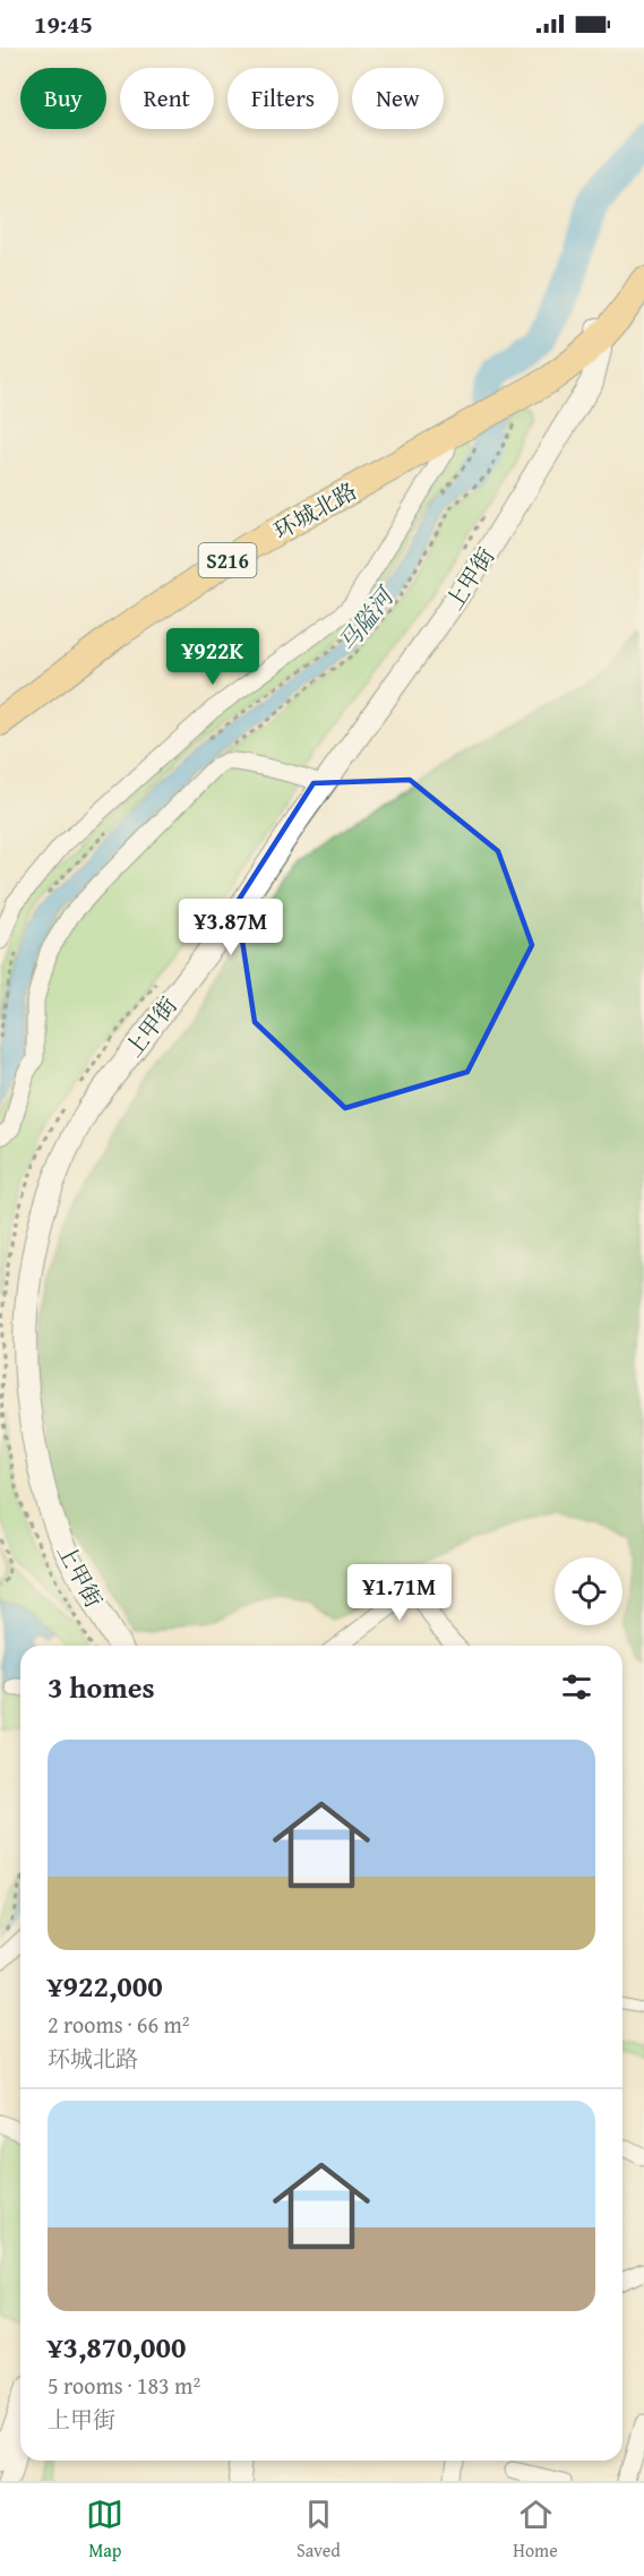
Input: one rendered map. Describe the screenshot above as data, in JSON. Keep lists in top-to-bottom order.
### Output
{
  "streets": {
    "main road": ["环城北路", "S216"],
    "street": ["上甲街"]
  },
  "crossings": [
    ["环城北路", "上甲街"]
  ],
  "water": ["马隘河"],
  "page": {
    "status": "19:45",
    "chip": [
      "Buy",
      "Rent",
      "Filters",
      "New"
    ],
    "price": ["¥922K", "¥3.87M", "¥1.71M"],
    "heading": "3 homes",
    "list": [
      {
        "name": "¥922,000",
        "note": "2 rooms · 66 m² · 环城北路"
      },
      {
        "name": "¥3,870,000",
        "note": "5 rooms · 183 m² · 上甲街"
      }
    ],
    "tabs": ["Map", "Saved", "Home"]
  }
}
